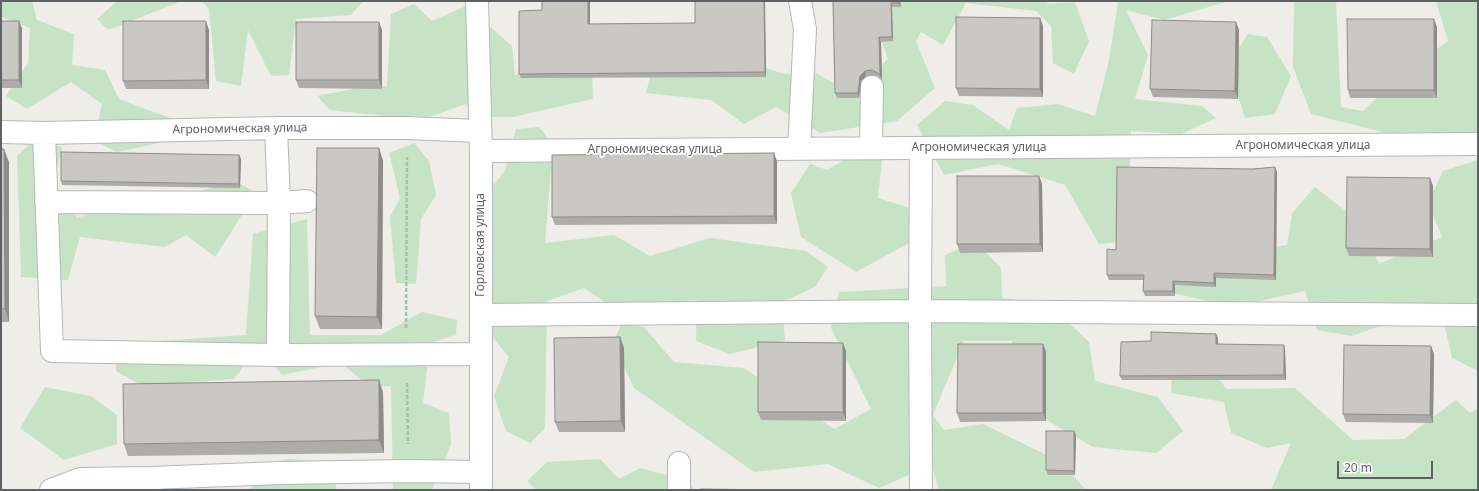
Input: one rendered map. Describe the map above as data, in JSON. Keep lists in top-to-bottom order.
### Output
{
  "streets": {
    "street": ["Агрономическая улица", "Горловская улица"]
  },
  "crossings": [
    ["Агрономическая улица", "Горловская улица"]
  ],
  "scale_bar": "20 m"
}
